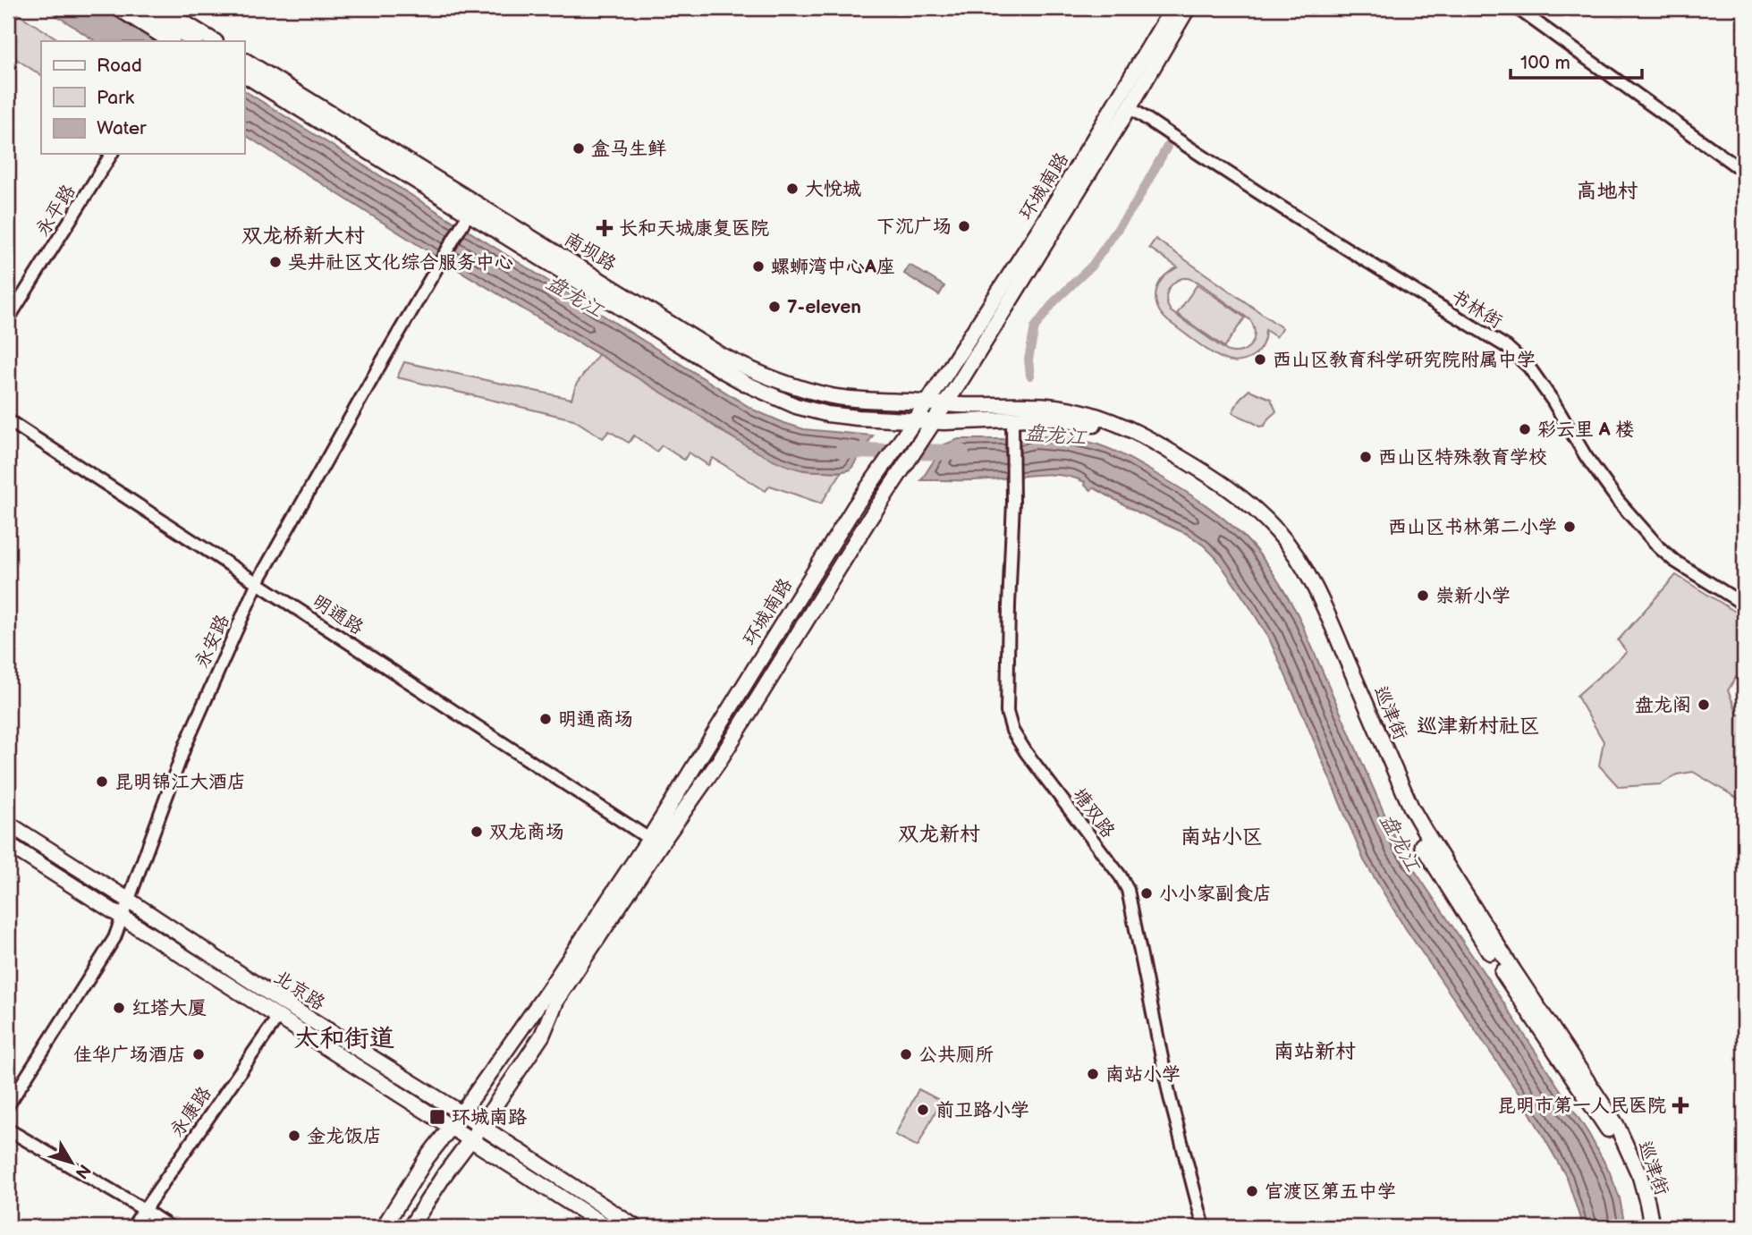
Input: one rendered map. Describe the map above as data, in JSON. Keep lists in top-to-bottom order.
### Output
{
  "streets": {
    "main road": [
      "环城南路",
      "南坝路",
      "巡津街",
      "北京路"
    ],
    "street": [
      "永平路",
      "书林街",
      "明通路",
      "永安路",
      "塘双路",
      "永康路"
    ]
  },
  "crossings": [
    ["环城南路", "南坝路"],
    ["环城南路", "书林街"],
    ["环城南路", "明通路"],
    ["环城南路", "巡津街"],
    ["环城南路", "北京路"],
    ["南坝路", "永安路"],
    ["南坝路", "巡津街"],
    ["明通路", "永安路"],
    ["永安路", "北京路"],
    ["巡津街", "塘双路"],
    ["北京路", "永康路"]
  ],
  "districts": [
    "高地村",
    "双龙桥新大村",
    "巡津新村社区",
    "双龙新村",
    "南站小区",
    "太和街道",
    "南站新村"
  ],
  "water": ["盘龙江"],
  "places": {
    "other": [
      "盒马生鲜",
      "大悦城",
      "下沉广场",
      "吴井社区文化综合服务中心",
      "螺蛳湾中心A座",
      "7-eleven",
      "西山区教育科学研究院附属中学",
      "彩云里 A 楼",
      "西山区特殊教育学校",
      "西山区书林第二小学",
      "崇新小学",
      "盘龙阁",
      "明通商场",
      "昆明锦江大酒店",
      "双龙商场",
      "小小家副食店",
      "红塔大厦",
      "佳华广场酒店",
      "公共厕所",
      "南站小学",
      "前卫路小学",
      "金龙饭店",
      "官渡区第五中学"
    ],
    "health": ["长和天城康复医院", "昆明市第一人民医院"],
    "transit": ["环城南路"]
  },
  "legend": ["Road", "Park", "Water"],
  "scale_bar": "100 m",
  "north": "bottom right"
}
